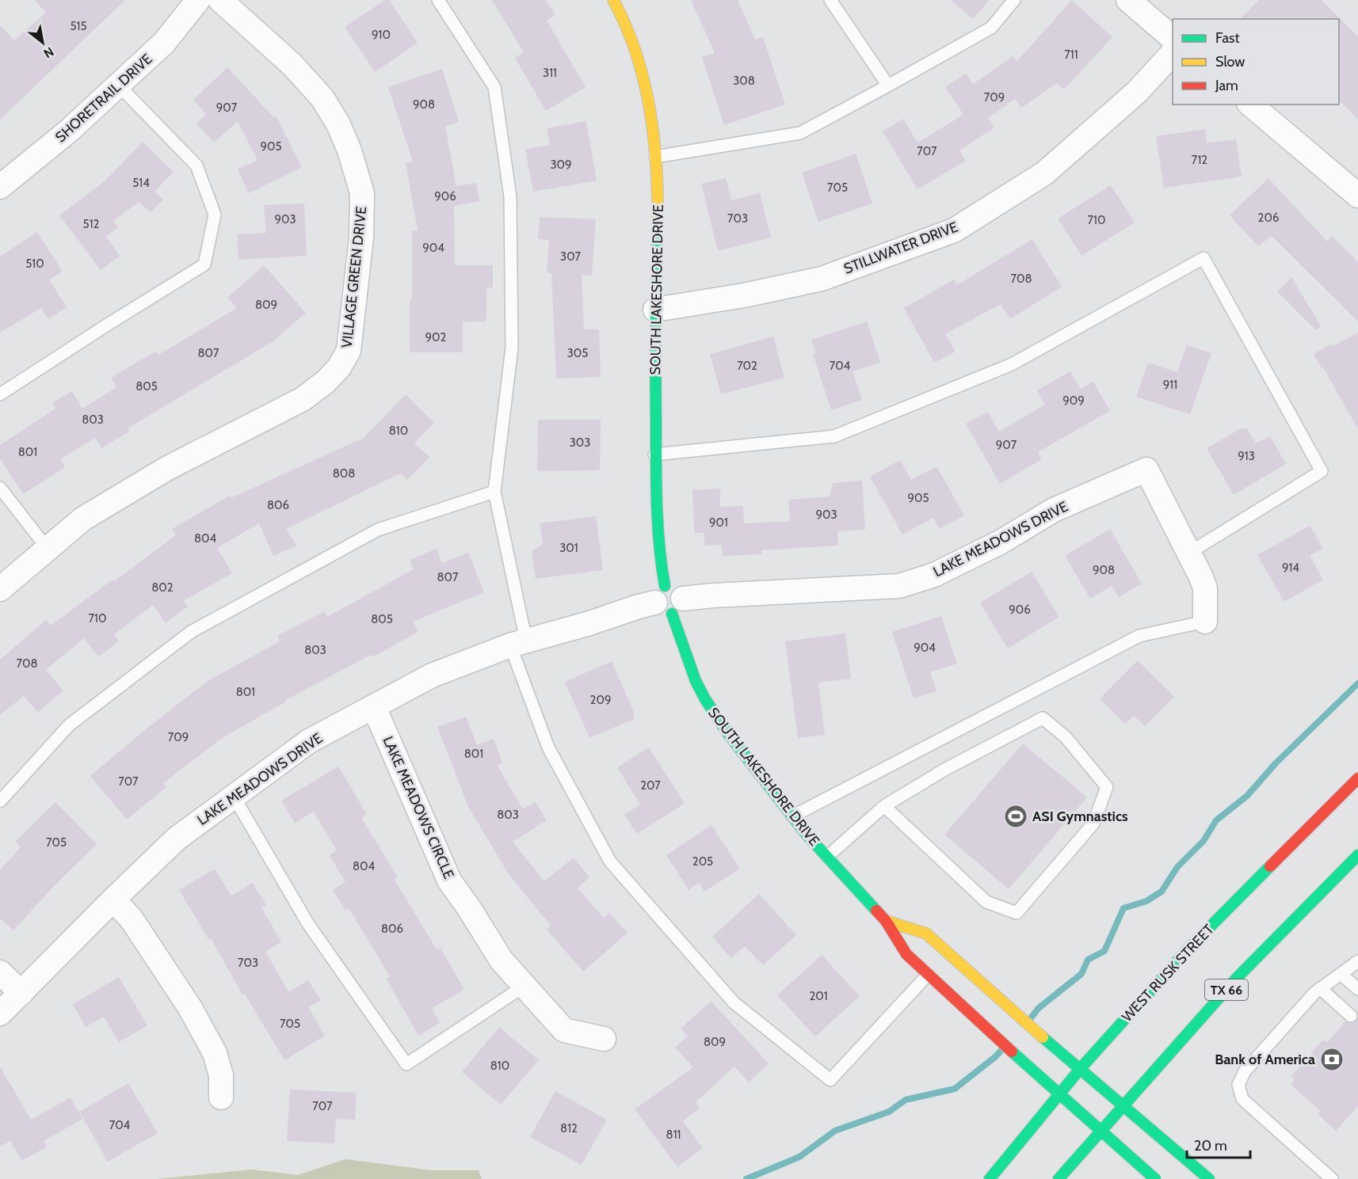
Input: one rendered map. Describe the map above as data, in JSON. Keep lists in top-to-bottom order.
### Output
{
  "streets": {
    "street": [
      "SHORETRAIL DRIVE",
      "STILLWATER DRIVE",
      "VILLAGE GREEN DRIVE",
      "SOUTH LAKESHORE DRIVE",
      "LAKE MEADOWS DRIVE",
      "LAKE MEADOWS CIRCLE",
      "WEST RUSK STREET",
      "TX 66"
    ]
  },
  "crossings": [
    ["STILLWATER DRIVE", "SOUTH LAKESHORE DRIVE"],
    ["SOUTH LAKESHORE DRIVE", "LAKE MEADOWS DRIVE"],
    ["SOUTH LAKESHORE DRIVE", "WEST RUSK STREET"],
    ["SOUTH LAKESHORE DRIVE", "TX 66"],
    ["LAKE MEADOWS DRIVE", "LAKE MEADOWS CIRCLE"]
  ],
  "places": {
    "sports": ["ASI Gymnastics"],
    "bank": ["Bank of America"]
  },
  "house_numbers": [
    "515",
    "910",
    "711",
    "311",
    "308",
    "709",
    "908",
    "907",
    "905",
    "707",
    "712",
    "309",
    "514",
    "705",
    "906",
    "206",
    "703",
    "903",
    "710",
    "512",
    "904",
    "307",
    "510",
    "708",
    "809",
    "902",
    "807",
    "305",
    "702",
    "704",
    "911",
    "805",
    "909",
    "803",
    "810",
    "303",
    "907",
    "801",
    "913",
    "808",
    "905",
    "806",
    "903",
    "901",
    "804",
    "301",
    "914",
    "908",
    "807",
    "802",
    "906",
    "710",
    "805",
    "904",
    "803",
    "708",
    "801",
    "209",
    "709",
    "801",
    "707",
    "207",
    "803",
    "705",
    "205",
    "804",
    "806",
    "703",
    "201",
    "705",
    "809",
    "810",
    "707",
    "704",
    "812",
    "811"
  ],
  "legend": ["Fast", "Slow", "Jam"],
  "scale_bar": "20 m",
  "north": "bottom right"
}
